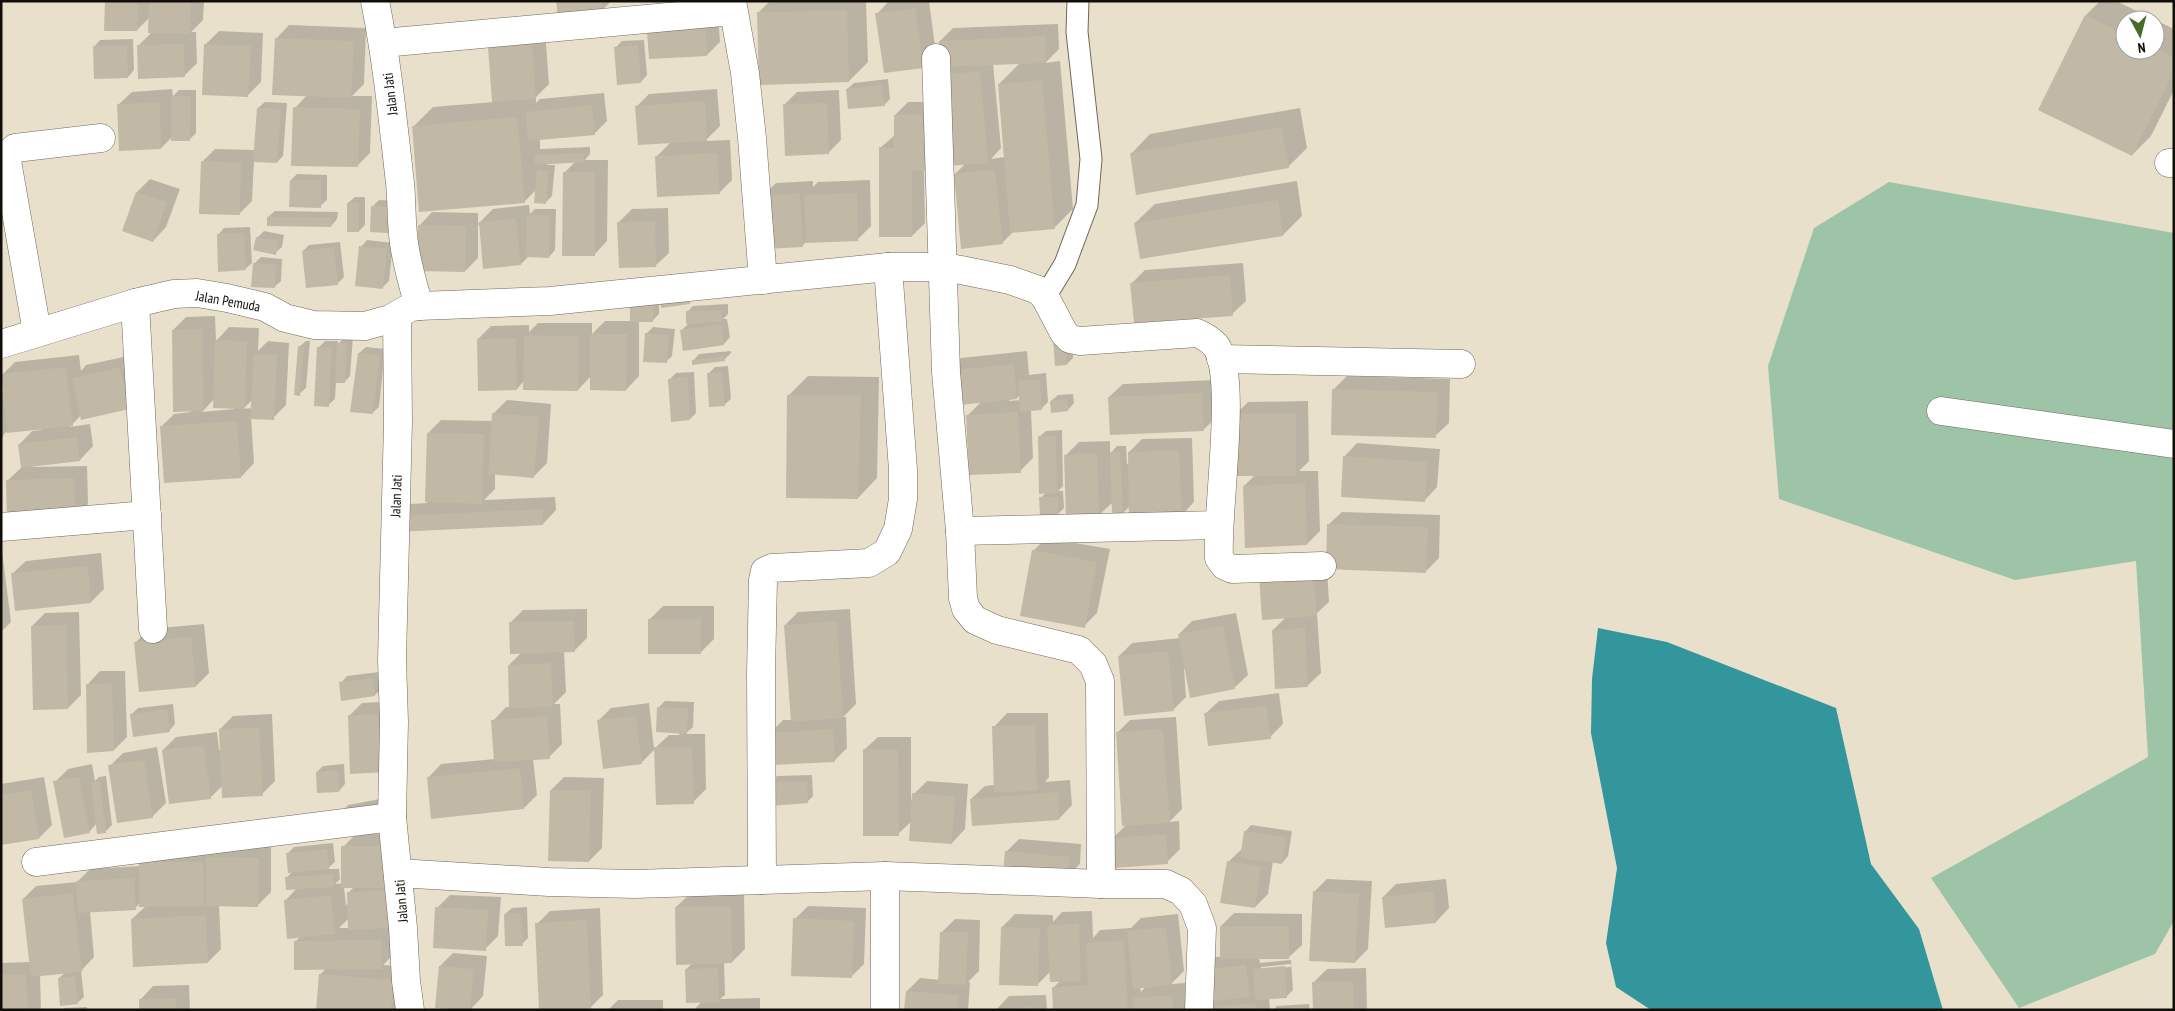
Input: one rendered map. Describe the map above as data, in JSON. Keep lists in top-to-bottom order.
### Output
{
  "streets": {
    "street": ["Jalan Jati", "Jalan Pemuda"]
  },
  "crossings": [
    ["Jalan Jati", "Jalan Pemuda"]
  ],
  "north": "bottom"
}
